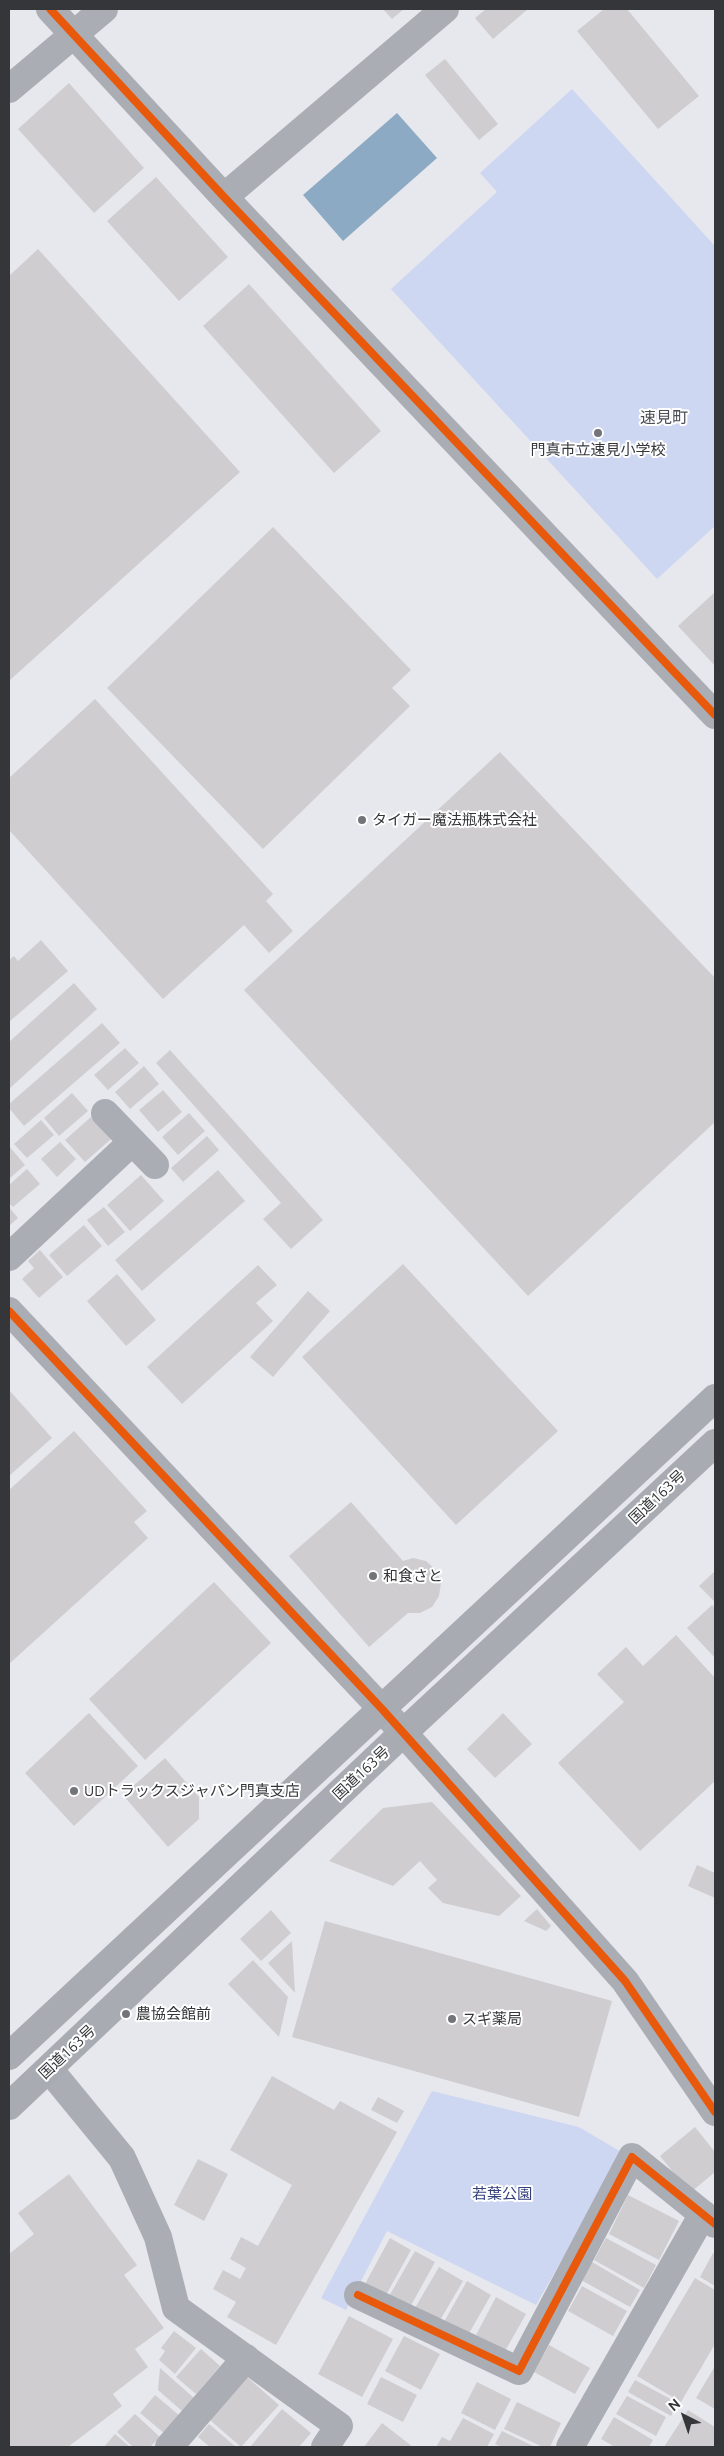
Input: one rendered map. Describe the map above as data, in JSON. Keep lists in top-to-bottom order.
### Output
{
  "streets": {
    "highway": ["国道163号"]
  },
  "districts": ["速見町"],
  "parks": ["若葉公園"],
  "places": [
    "門真市立速見小学校",
    "タイガー魔法瓶株式会社",
    "和食さと",
    "UDトラックスジャパン門真支店",
    "農協会館前",
    "スギ薬局"
  ],
  "north": "top left"
}
